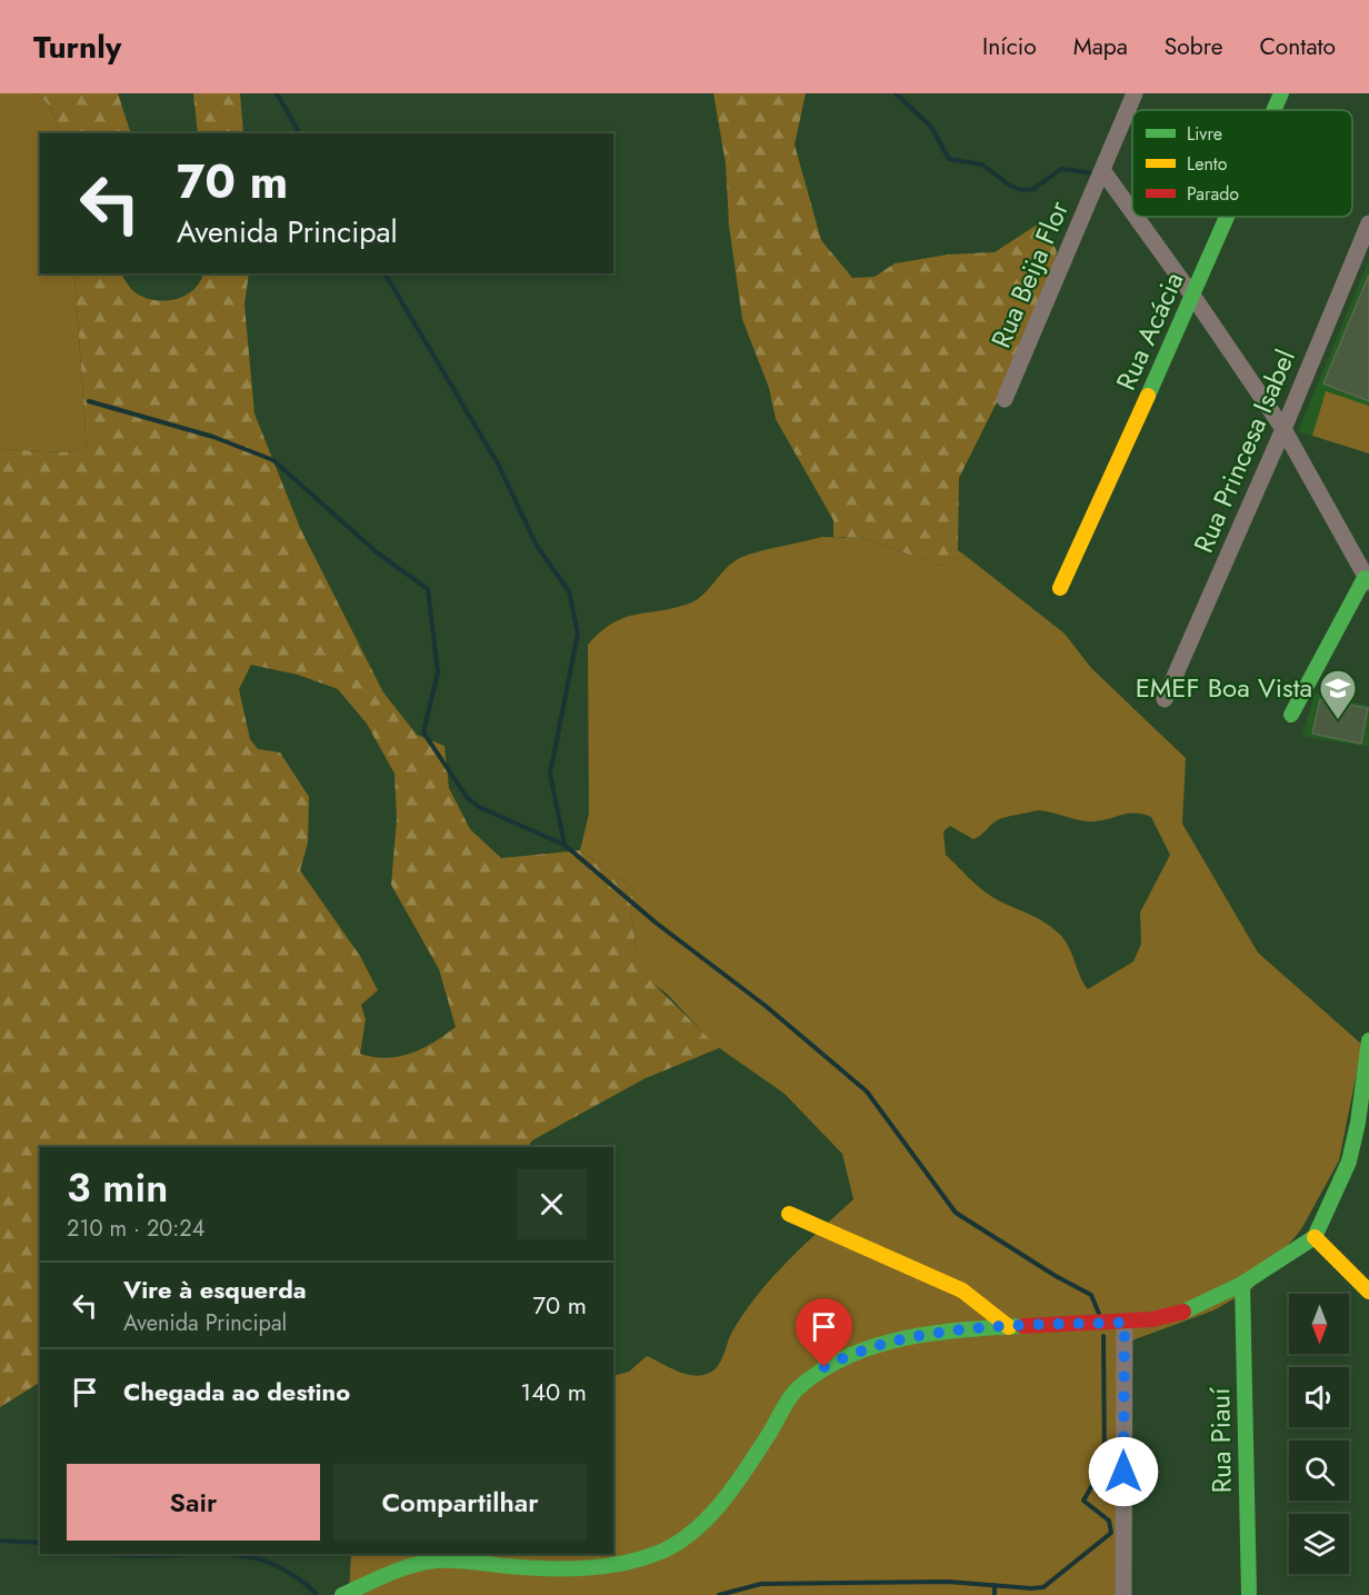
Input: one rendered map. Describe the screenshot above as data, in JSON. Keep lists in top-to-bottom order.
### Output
{
  "streets": {
    "street": [
      "Rua Beija Flor",
      "Rua Acácia",
      "Rua Princesa Isabel",
      "Rua Piauí"
    ]
  },
  "places": {
    "school or university": ["EMEF Boa Vista"]
  },
  "legend": ["Livre", "Lento", "Parado"],
  "north": "bottom",
  "page": {
    "header": "Turnly",
    "nav": [
      "Início",
      "Mapa",
      "Sobre",
      "Contato"
    ],
    "turn": ["70 m", "Avenida Principal"],
    "heading": ["3 min", "210 m · 20:24"],
    "list": [
      {
        "name": "Vire à esquerda",
        "note": "Avenida Principal",
        "value": "70 m"
      },
      {
        "name": "Chegada ao destino",
        "value": "140 m"
      }
    ],
    "buttons": ["Sair", "Compartilhar"]
  }
}
